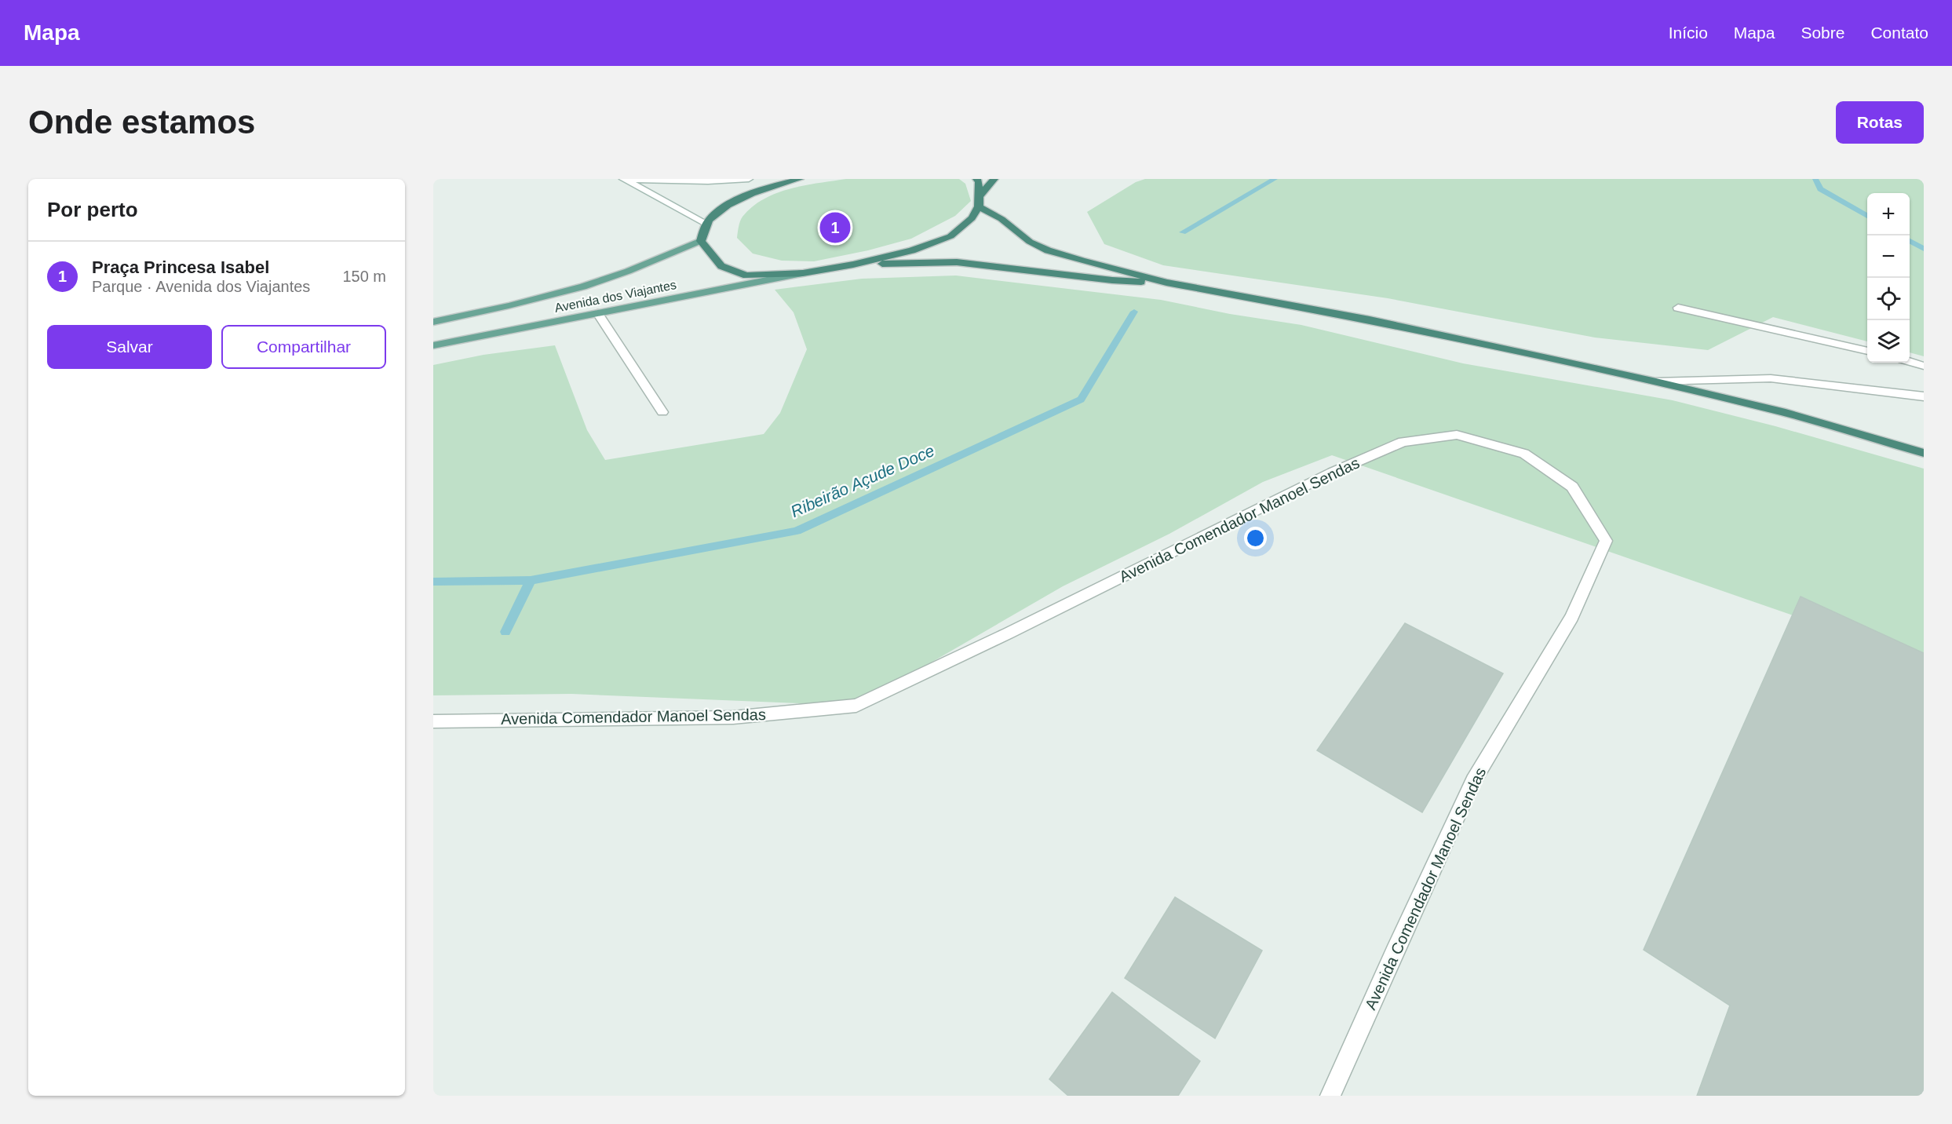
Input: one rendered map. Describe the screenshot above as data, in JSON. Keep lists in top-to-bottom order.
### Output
{
  "streets": {
    "main road": ["Avenida dos Viajantes"],
    "street": ["Avenida Comendador Manoel Sendas"]
  },
  "water": ["Ribeirão Açude Doce"],
  "page": {
    "header": "Mapa",
    "nav": [
      "Início",
      "Mapa",
      "Sobre",
      "Contato"
    ],
    "buttons": [
      "Rotas",
      ["Salvar", "Compartilhar"]
    ],
    "title": "Onde estamos",
    "heading": "Por perto",
    "map_buttons": ["+", "−"],
    "pins": "1",
    "list": [
      {
        "mark": "1",
        "name": "Praça Princesa Isabel",
        "note": "Parque · Avenida dos Viajantes",
        "value": "150 m"
      }
    ]
  }
}
